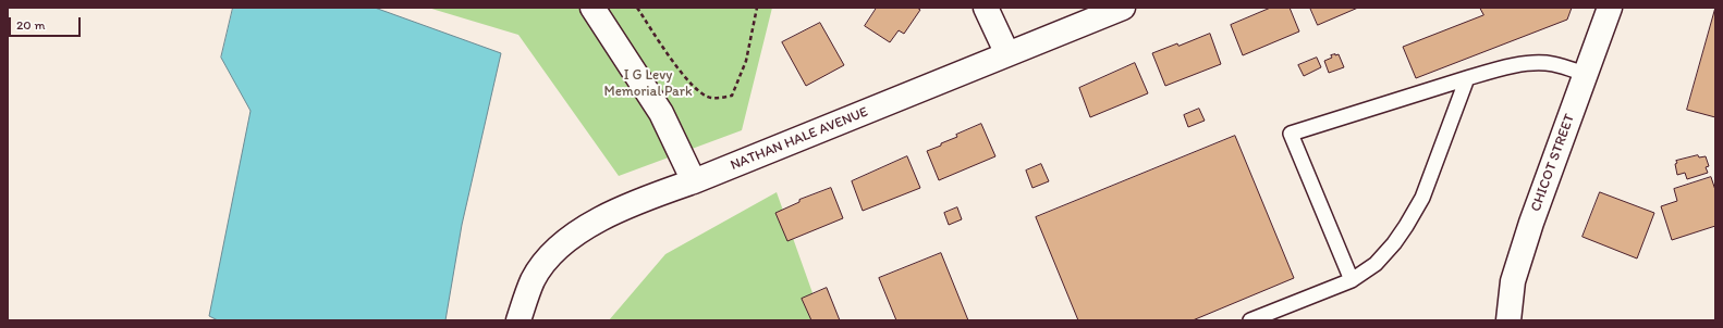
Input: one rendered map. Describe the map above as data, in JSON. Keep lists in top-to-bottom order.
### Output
{
  "streets": {
    "street": ["NATHAN HALE AVENUE", "CHICOT STREET"]
  },
  "parks": ["I G Levy Memorial Park"],
  "scale_bar": "20 m"
}
